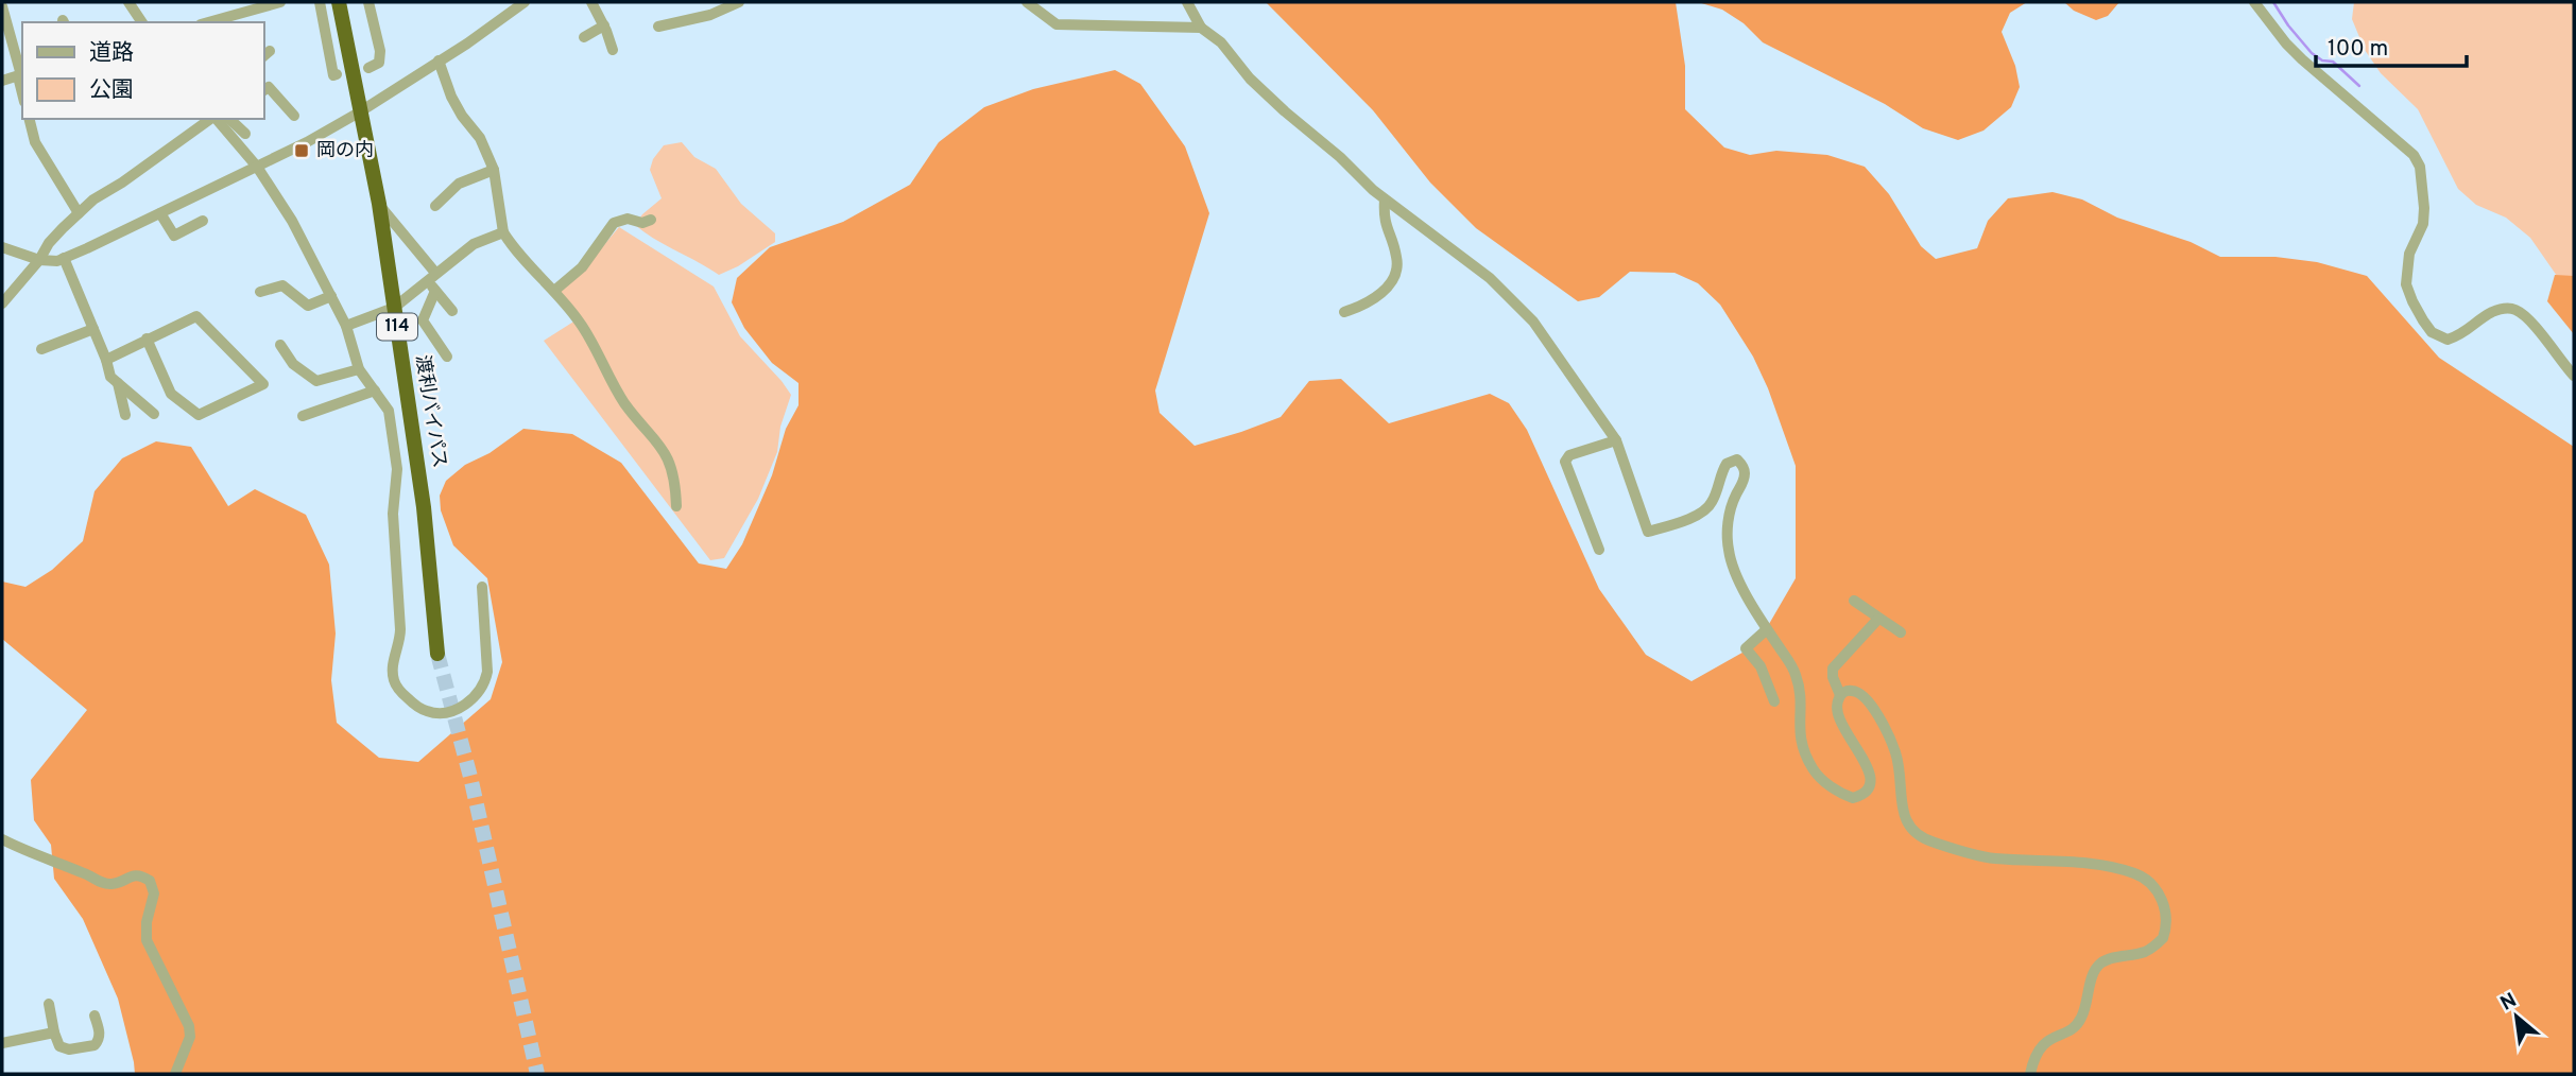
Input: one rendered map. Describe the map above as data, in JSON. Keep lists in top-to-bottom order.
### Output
{
  "streets": {
    "highway": ["114", "渡利バイパス"]
  },
  "places": {
    "transit": ["岡の内"]
  },
  "legend": ["道路", "公園"],
  "scale_bar": "100 m",
  "north": "top left"
}
